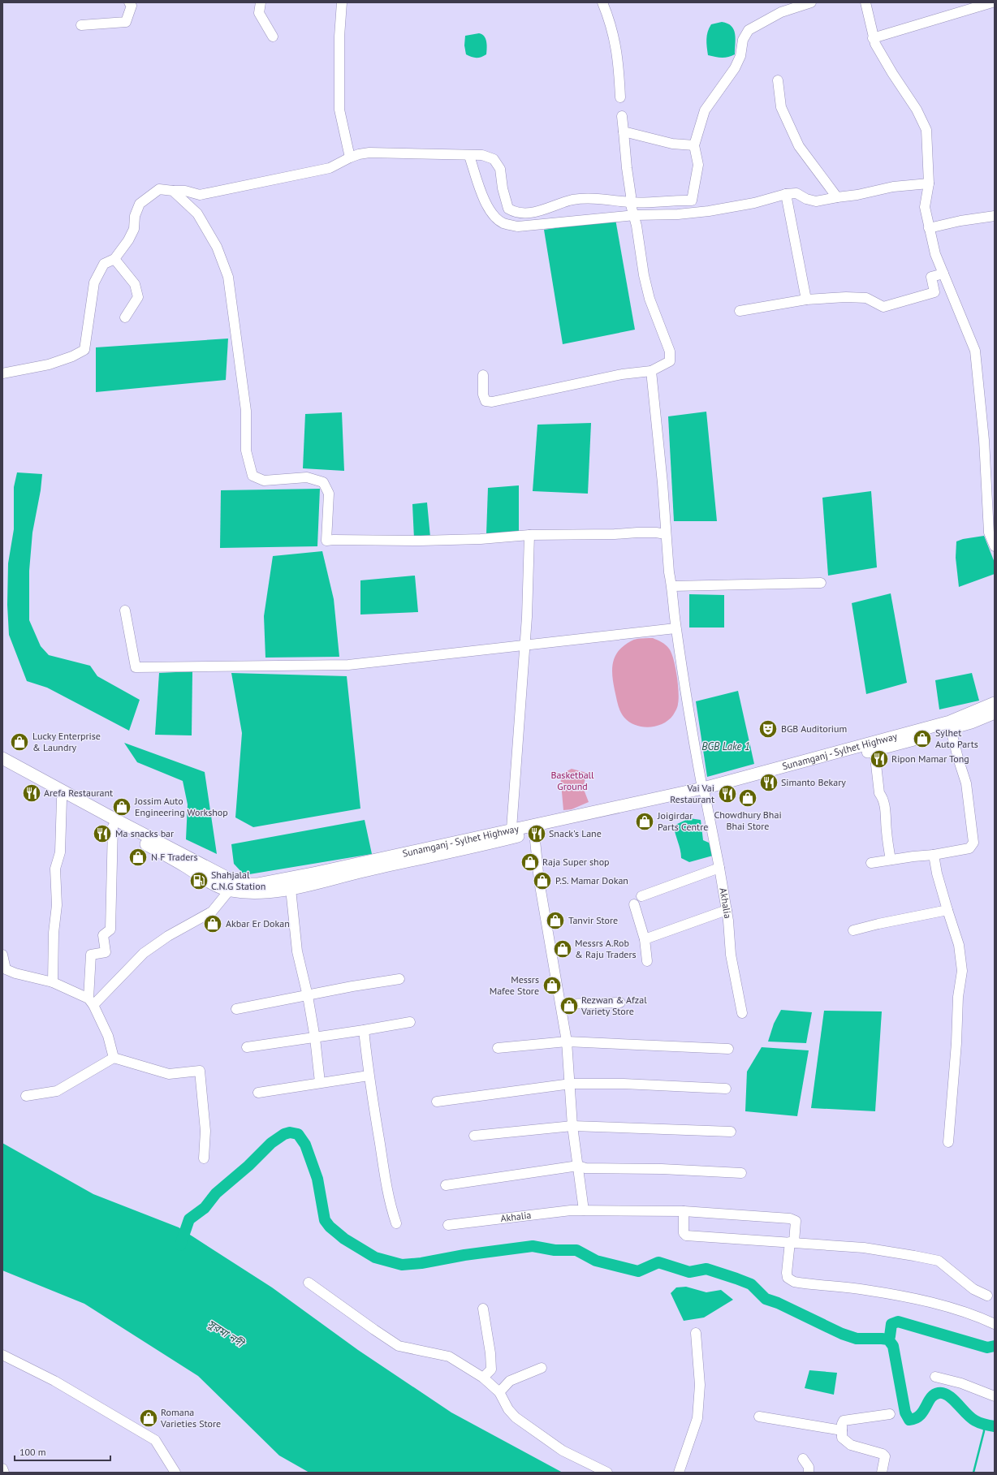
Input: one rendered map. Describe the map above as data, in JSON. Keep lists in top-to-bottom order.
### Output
{
  "streets": {
    "main road": ["Sunamganj - Sylhet Highway"],
    "street": ["Akhalia"]
  },
  "crossings": [
    ["Sunamganj - Sylhet Highway", "Akhalia"]
  ],
  "water": ["BGB Lake 1", "সুরমা নদী"],
  "parks": ["Basketball Ground"],
  "places": {
    "theatre": ["BGB Auditorium"],
    "shop": [
      "Sylhet Auto Parts",
      "Lucky Enterprise & Laundry",
      "Chowdhury Bhai Bhai Store",
      "Jossim Auto Engineering Workshop",
      "Joigirdar Parts Centre",
      "N F Traders",
      "Raja Super shop",
      "P.S. Mamar Dokan",
      "Tanvir Store",
      "Akbar Er Dokan",
      "Messrs A.Rob & Raju Traders",
      "Messrs Mafee Store",
      "Rezwan & Afzal Variety Store",
      "Romana Varieties Store"
    ],
    "restaurant": [
      "Ripon Mamar Tong",
      "Simanto Bekary",
      "Arefa Restaurant",
      "Vai Vai Restaurant",
      "Ma snacks bar",
      "Snack's Lane"
    ],
    "fuel station": ["Shahjalal C.N.G Station"]
  },
  "scale_bar": "100 m"
}
